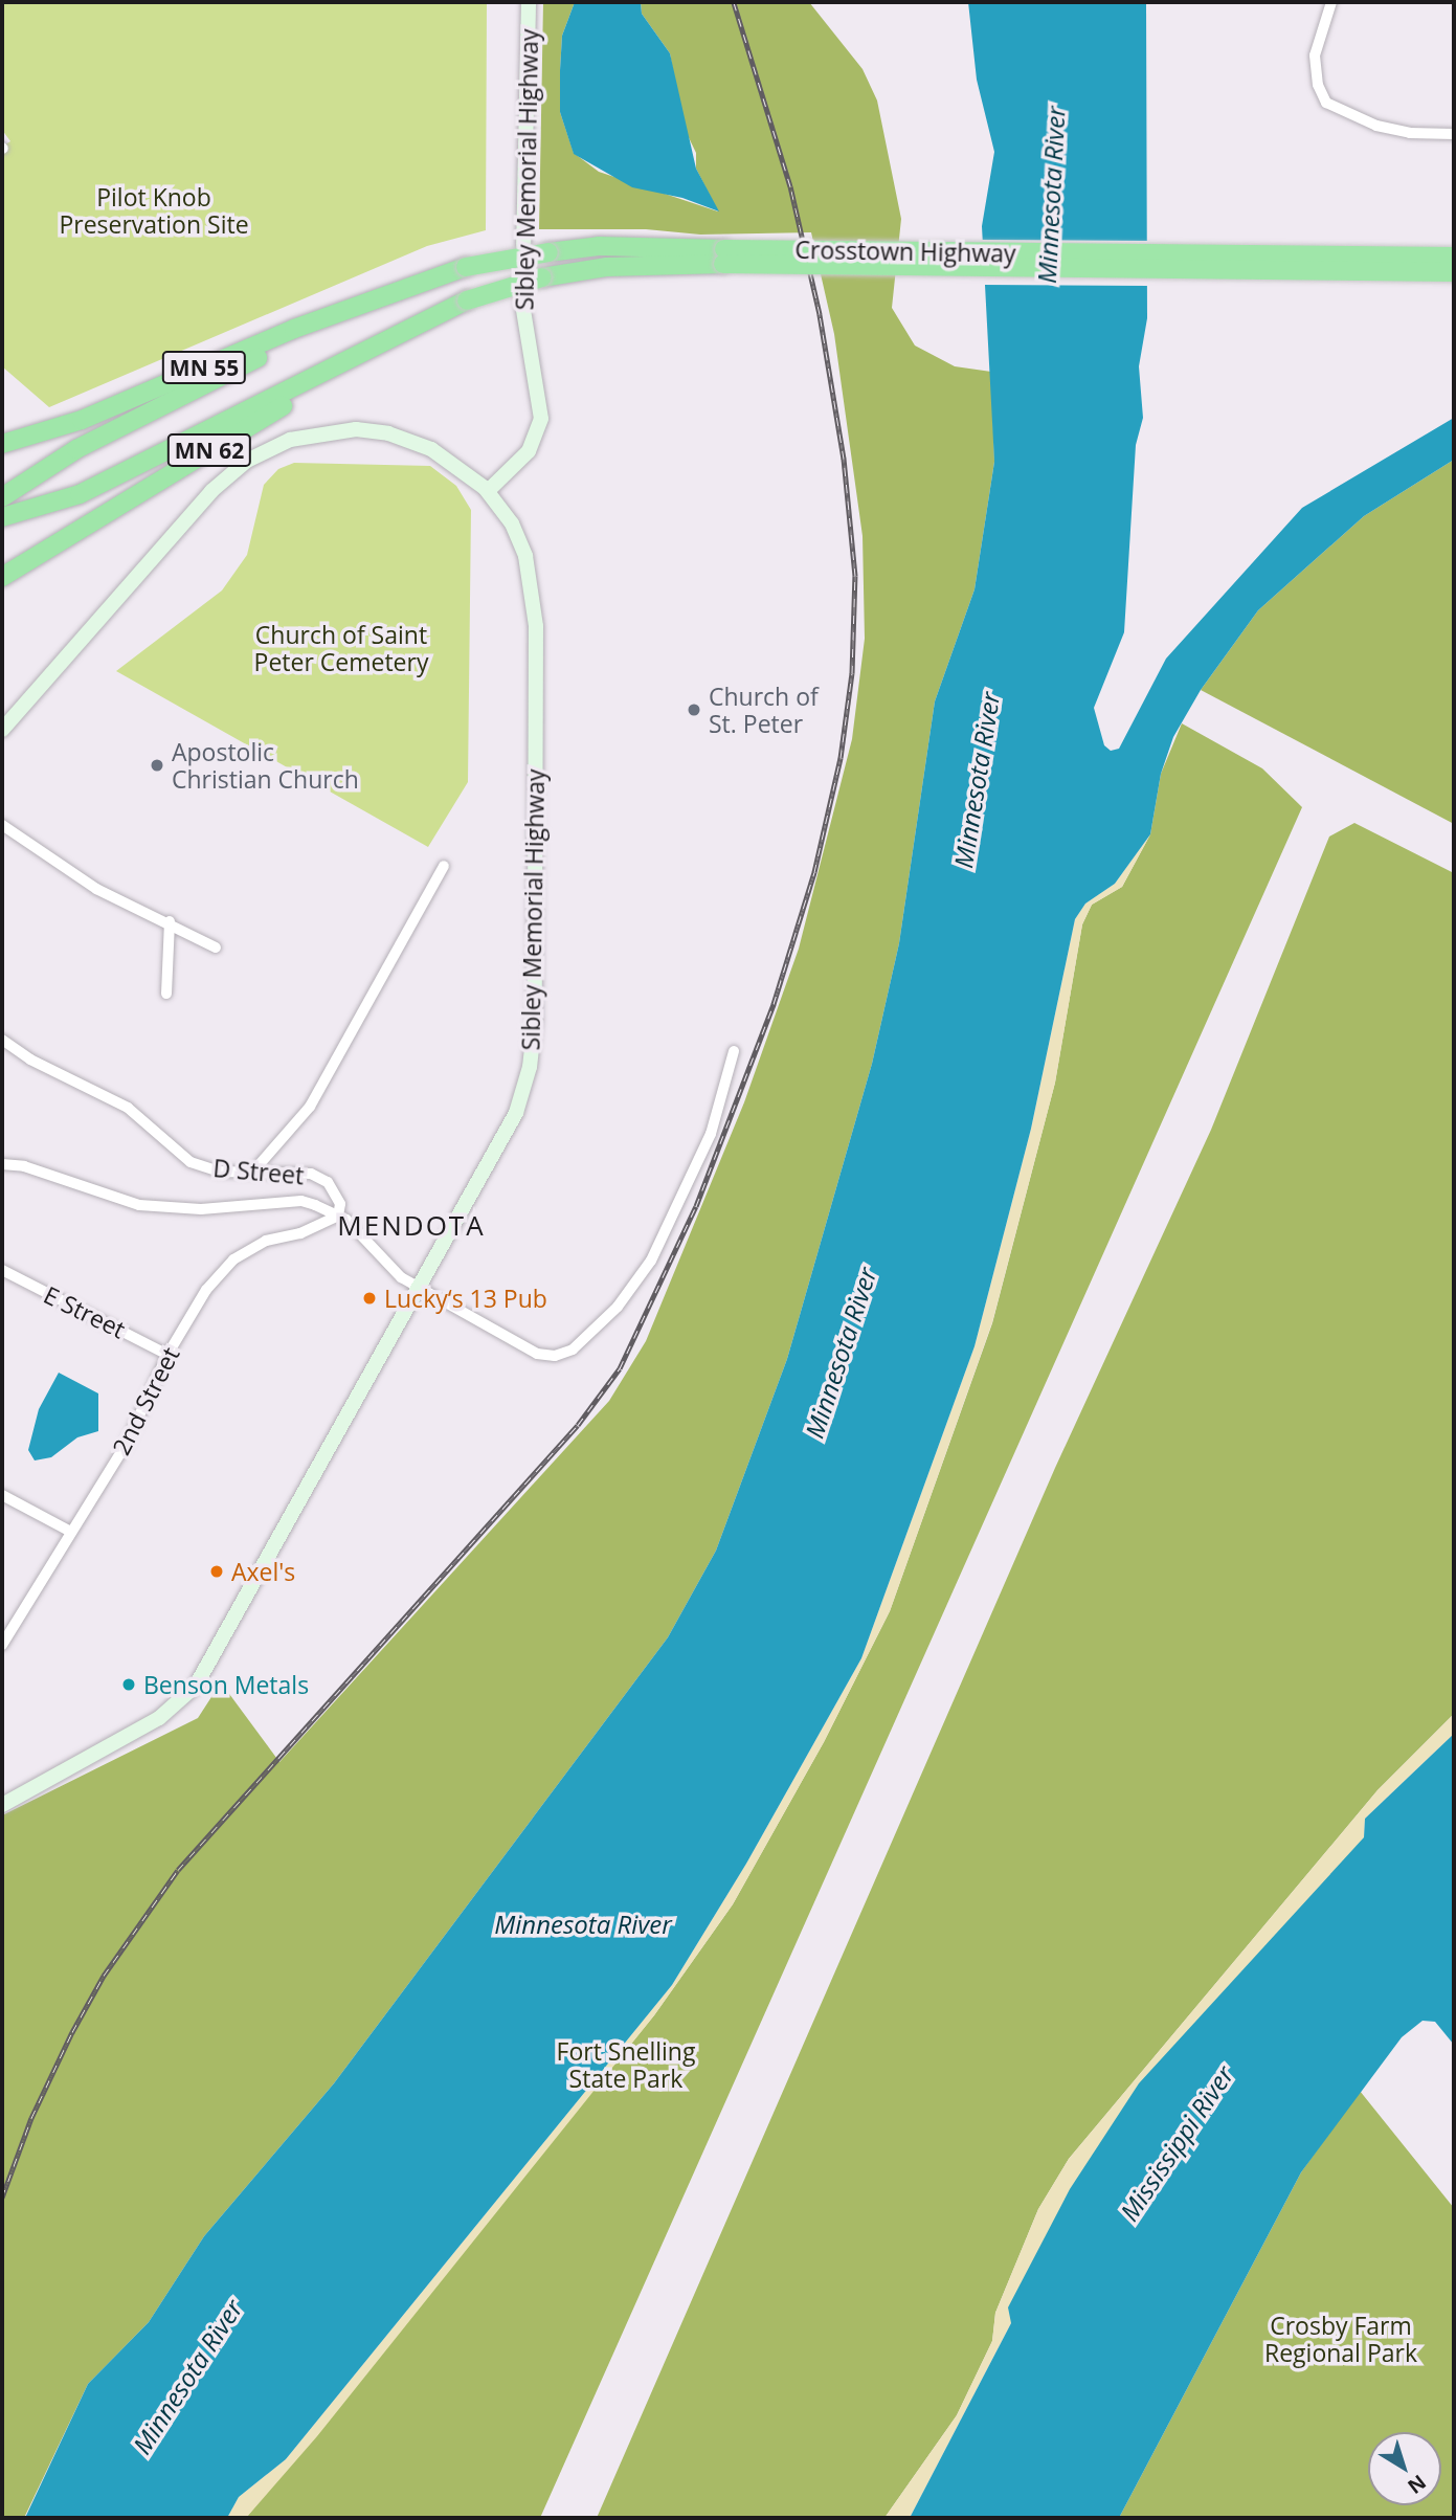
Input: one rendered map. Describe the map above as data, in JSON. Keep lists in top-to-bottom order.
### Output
{
  "streets": {
    "highway": ["Crosstown Highway", "MN 55", "MN 62"],
    "main road": ["Sibley Memorial Highway"],
    "street": ["D Street", "E Street", "2nd Street"]
  },
  "crossings": [
    ["Sibley Memorial Highway", "D Street"],
    ["Crosstown Highway", "MN 55"],
    ["Crosstown Highway", "MN 62"],
    ["MN 55", "MN 62"],
    ["D Street", "2nd Street"],
    ["E Street", "2nd Street"]
  ],
  "districts": ["MENDOTA"],
  "water": ["Minnesota River", "Mississippi River"],
  "parks": [
    "Pilot Knob Preservation Site",
    "Church of Saint Peter Cemetery",
    "Fort Snelling State Park",
    "Crosby Farm Regional Park"
  ],
  "places": [
    "Church of St. Peter",
    "Apostolic Christian Church",
    "Lucky‘s 13 Pub",
    "Axel's",
    "Benson Metals"
  ],
  "north": "bottom right"
}
